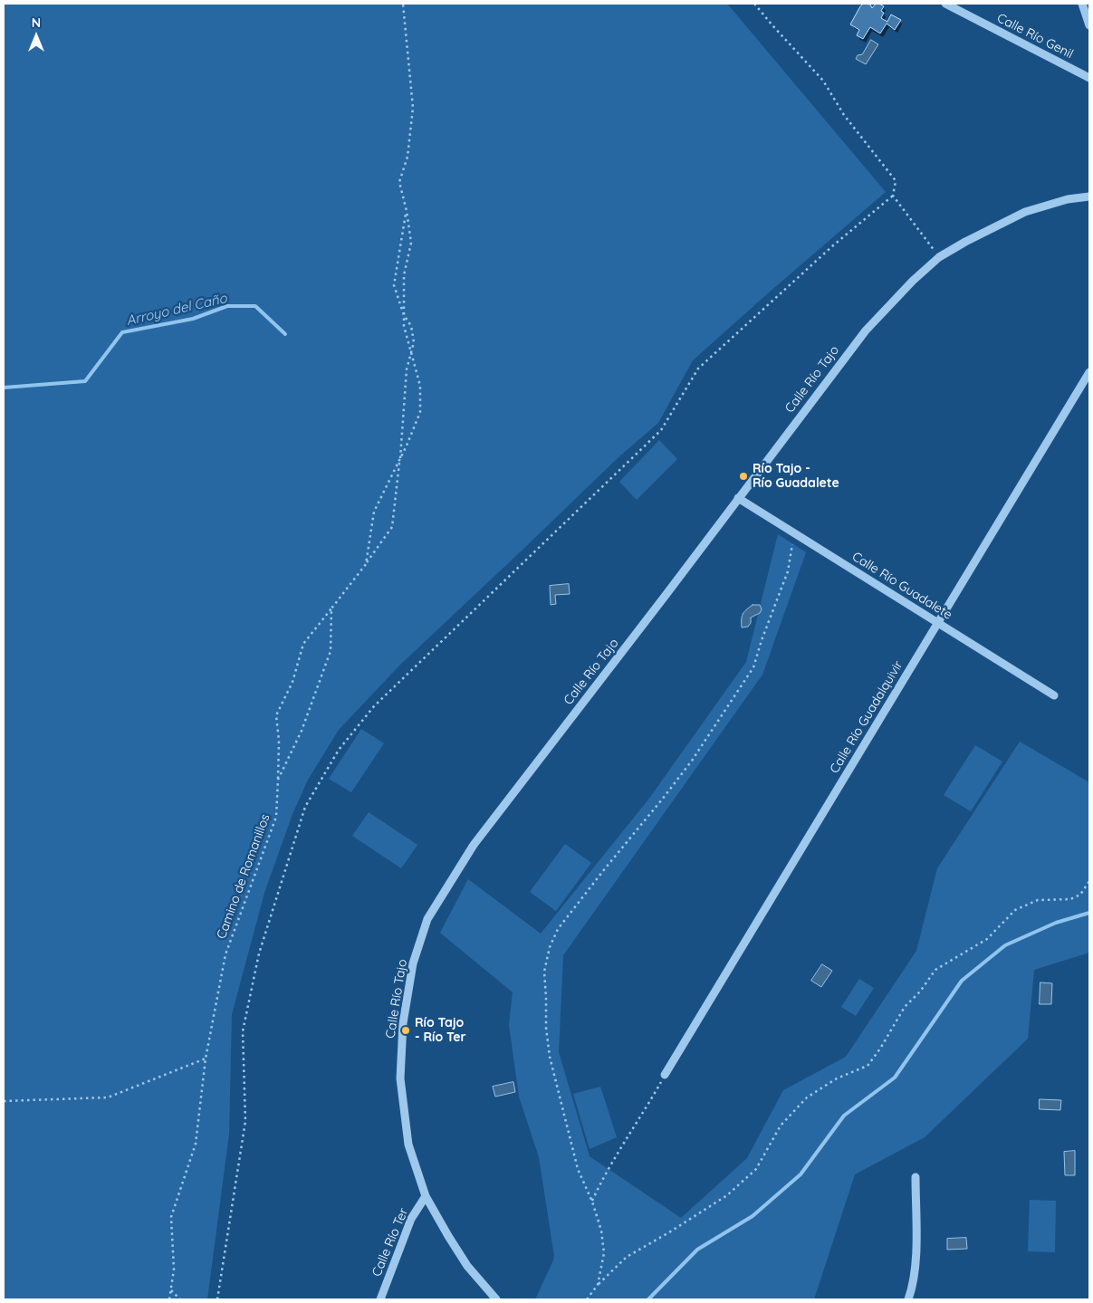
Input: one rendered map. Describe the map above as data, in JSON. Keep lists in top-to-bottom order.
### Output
{
  "streets": {
    "street": [
      "Calle Río Genil",
      "Calle Río Tajo",
      "Calle Río Guadalete",
      "Calle Río Guadalquivir",
      "Calle Río Ter"
    ],
    "path": ["Camino de Romanillos"]
  },
  "crossings": [
    ["Calle Río Tajo", "Calle Río Guadalete"],
    ["Calle Río Tajo", "Calle Río Ter"],
    ["Calle Río Guadalete", "Calle Río Guadalquivir"]
  ],
  "water": ["Arroyo del Caño"],
  "places": ["Río Tajo - Río Guadalete", "Río Tajo - Río Ter"],
  "north": "top"
}
